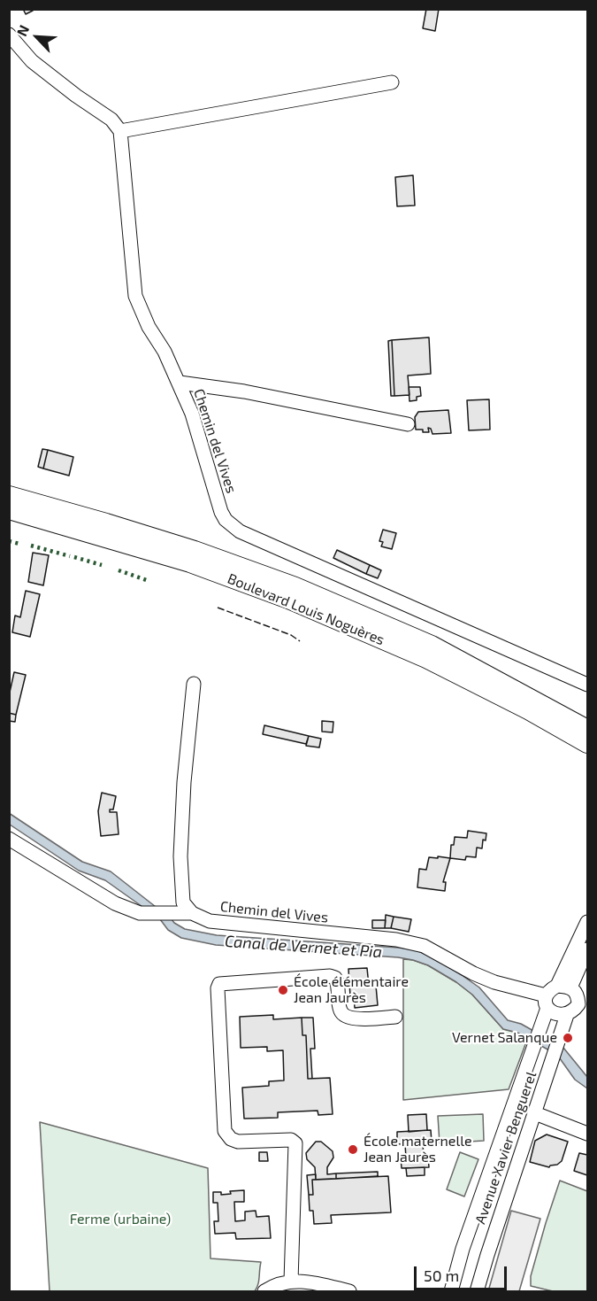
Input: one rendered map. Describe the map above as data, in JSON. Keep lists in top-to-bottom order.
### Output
{
  "streets": {
    "main road": ["Boulevard Louis Noguères"],
    "street": ["Chemin del Vives", "Avenue Xavier Benguerel"]
  },
  "crossings": [
    ["Chemin del Vives", "Avenue Xavier Benguerel"]
  ],
  "water": ["Canal de Vernet et Pia"],
  "parks": ["Ferme (urbaine)"],
  "places": ["École élémentaire Jean Jaurès", "Vernet Salanque", "École maternelle Jean Jaurès"],
  "scale_bar": "50 m",
  "north": "top left"
}
